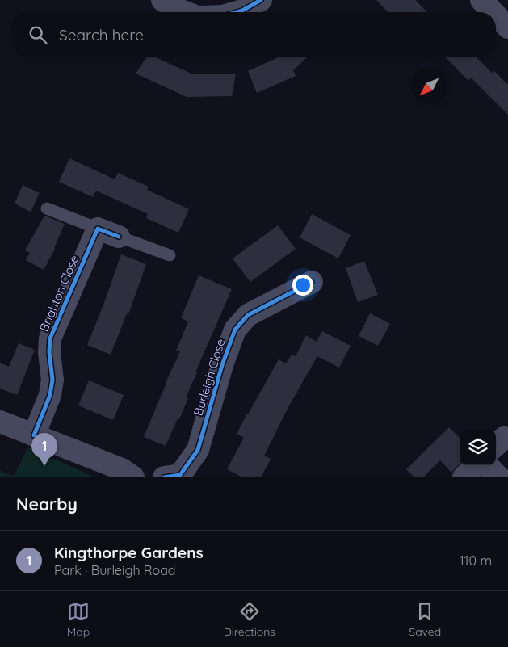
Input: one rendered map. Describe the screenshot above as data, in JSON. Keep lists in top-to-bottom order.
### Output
{
  "streets": {
    "street": ["Brighton Close", "Burleigh Close"]
  },
  "north": "bottom left",
  "page": {
    "search": "Search here",
    "pins": "1",
    "heading": "Nearby",
    "list": [
      {
        "mark": "1",
        "name": "Kingthorpe Gardens",
        "note": "Park · Burleigh Road",
        "value": "110 m"
      }
    ],
    "nav": ["Map", "Directions", "Saved"]
  }
}
